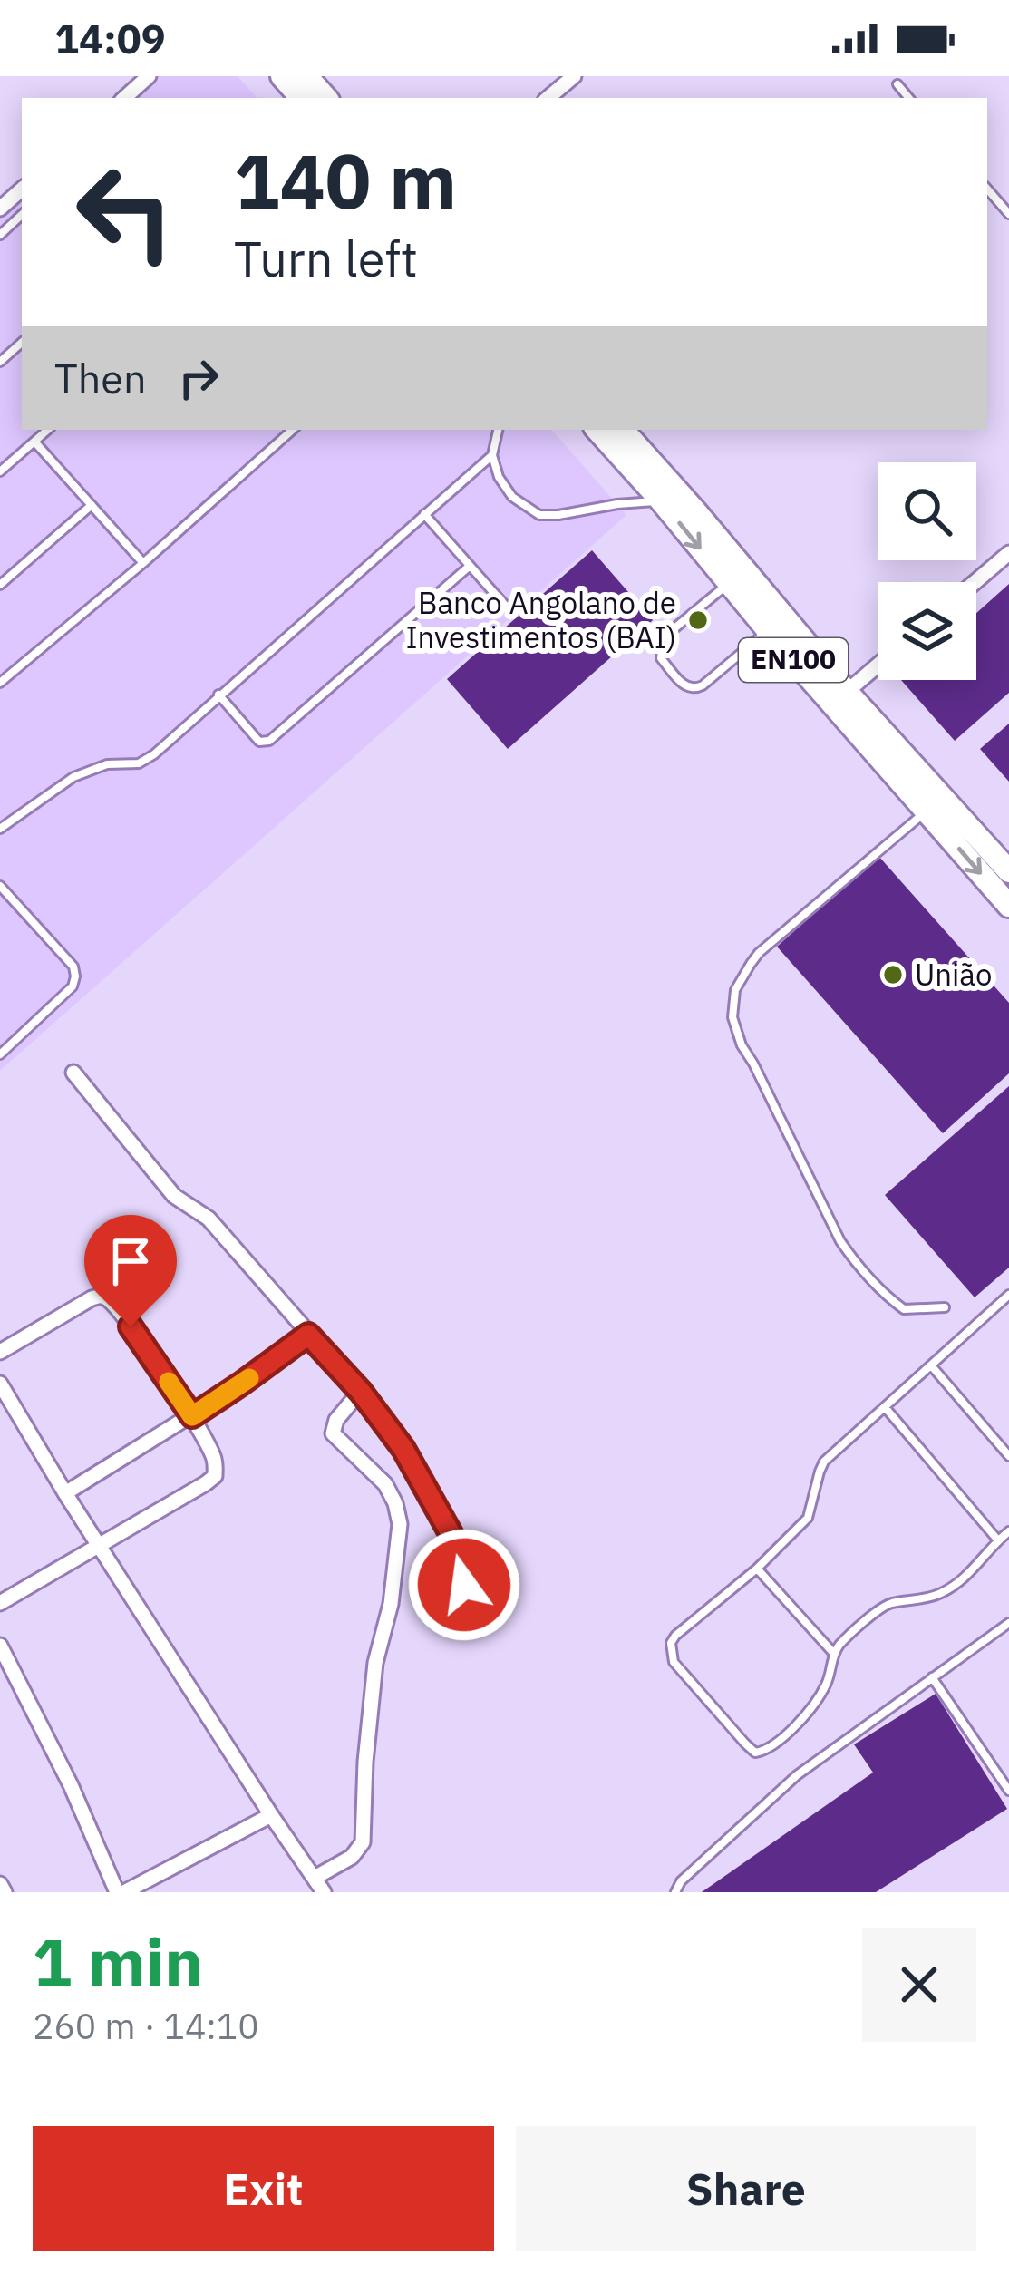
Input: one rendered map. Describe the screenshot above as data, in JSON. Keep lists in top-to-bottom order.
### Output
{
  "streets": {
    "main road": ["EN100"]
  },
  "places": ["Banco Angolano de Investimentos (BAI)", "União"],
  "page": {
    "status": "14:09",
    "turn": ["140 m", "Turn left"],
    "then": "Then",
    "heading": ["1 min", "260 m · 14:10"],
    "buttons": ["Exit", "Share"]
  }
}
